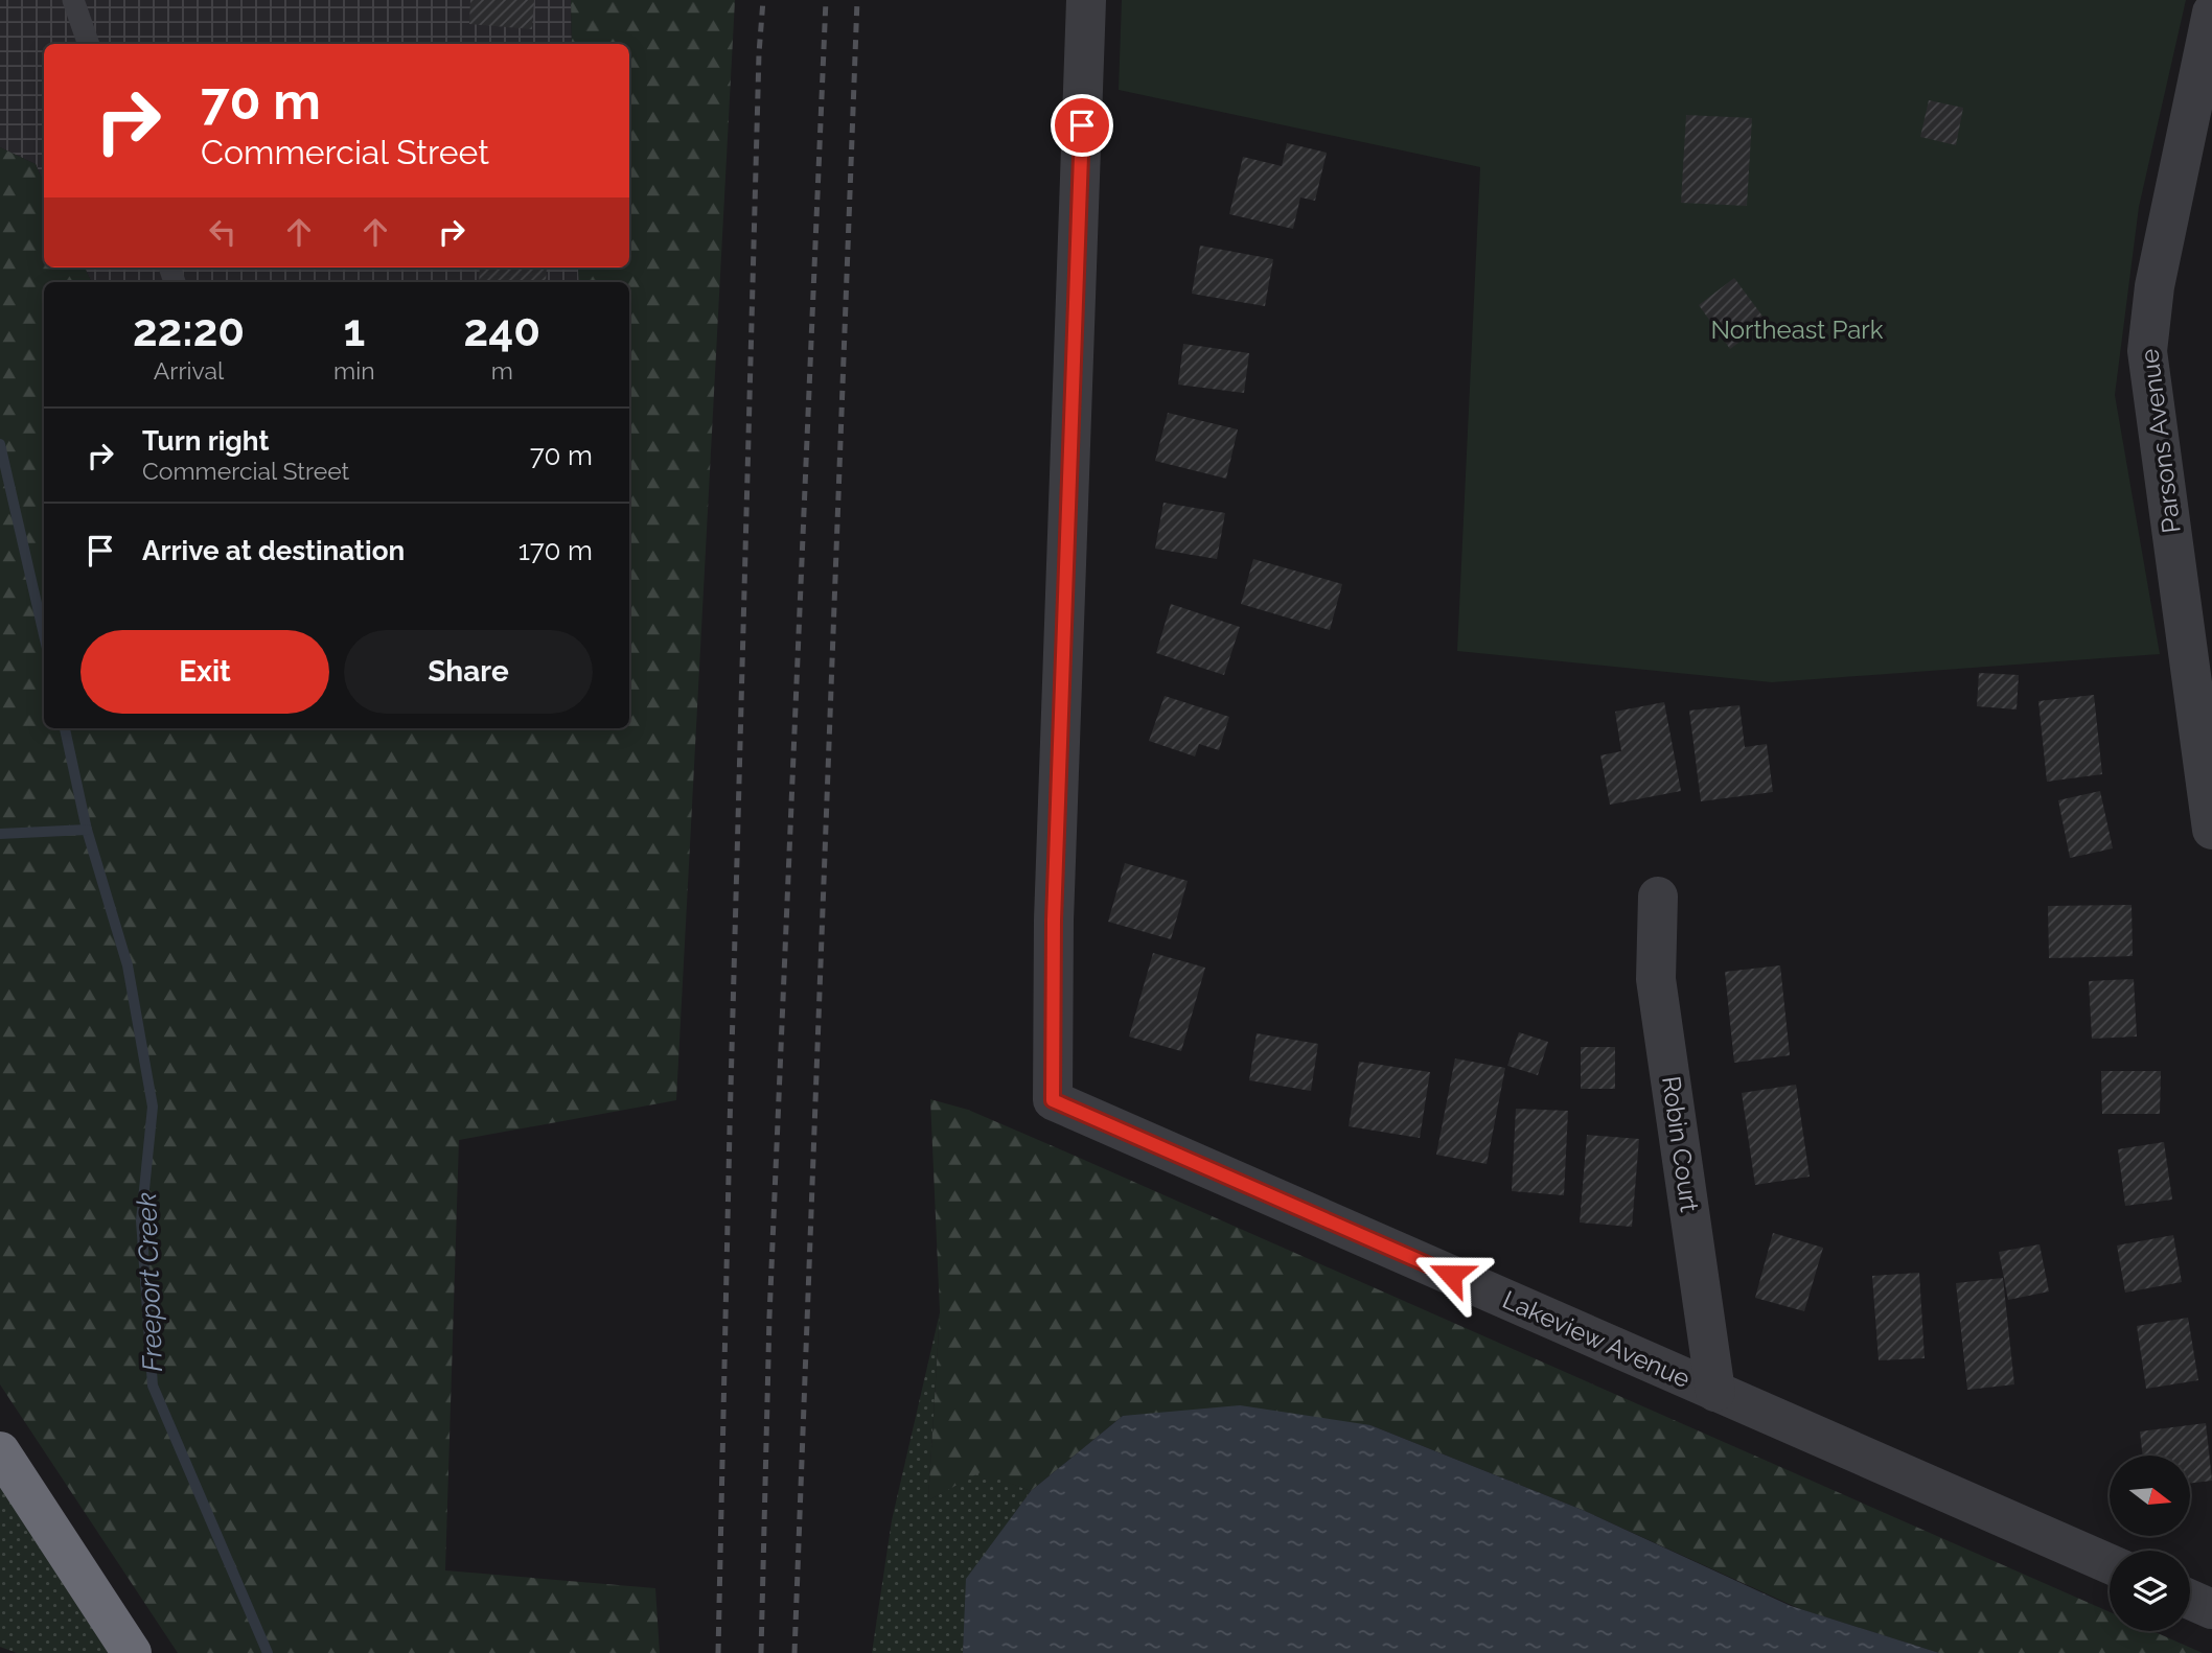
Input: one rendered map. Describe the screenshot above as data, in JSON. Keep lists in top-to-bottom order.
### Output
{
  "streets": {
    "street": ["Parsons Avenue", "Robin Court", "Lakeview Avenue"]
  },
  "crossings": [
    ["Robin Court", "Lakeview Avenue"]
  ],
  "water": ["Freeport Creek"],
  "parks": ["Northeast Park"],
  "north": "right",
  "page": {
    "turn": ["70 m", "Commercial Street"],
    "eta": [
      "22:20",
      "Arrival",
      "1",
      "min",
      "240",
      "m"
    ],
    "list": [
      {
        "name": "Turn right",
        "note": "Commercial Street",
        "value": "70 m"
      },
      {
        "name": "Arrive at destination",
        "value": "170 m"
      }
    ],
    "buttons": ["Exit", "Share"]
  }
}
